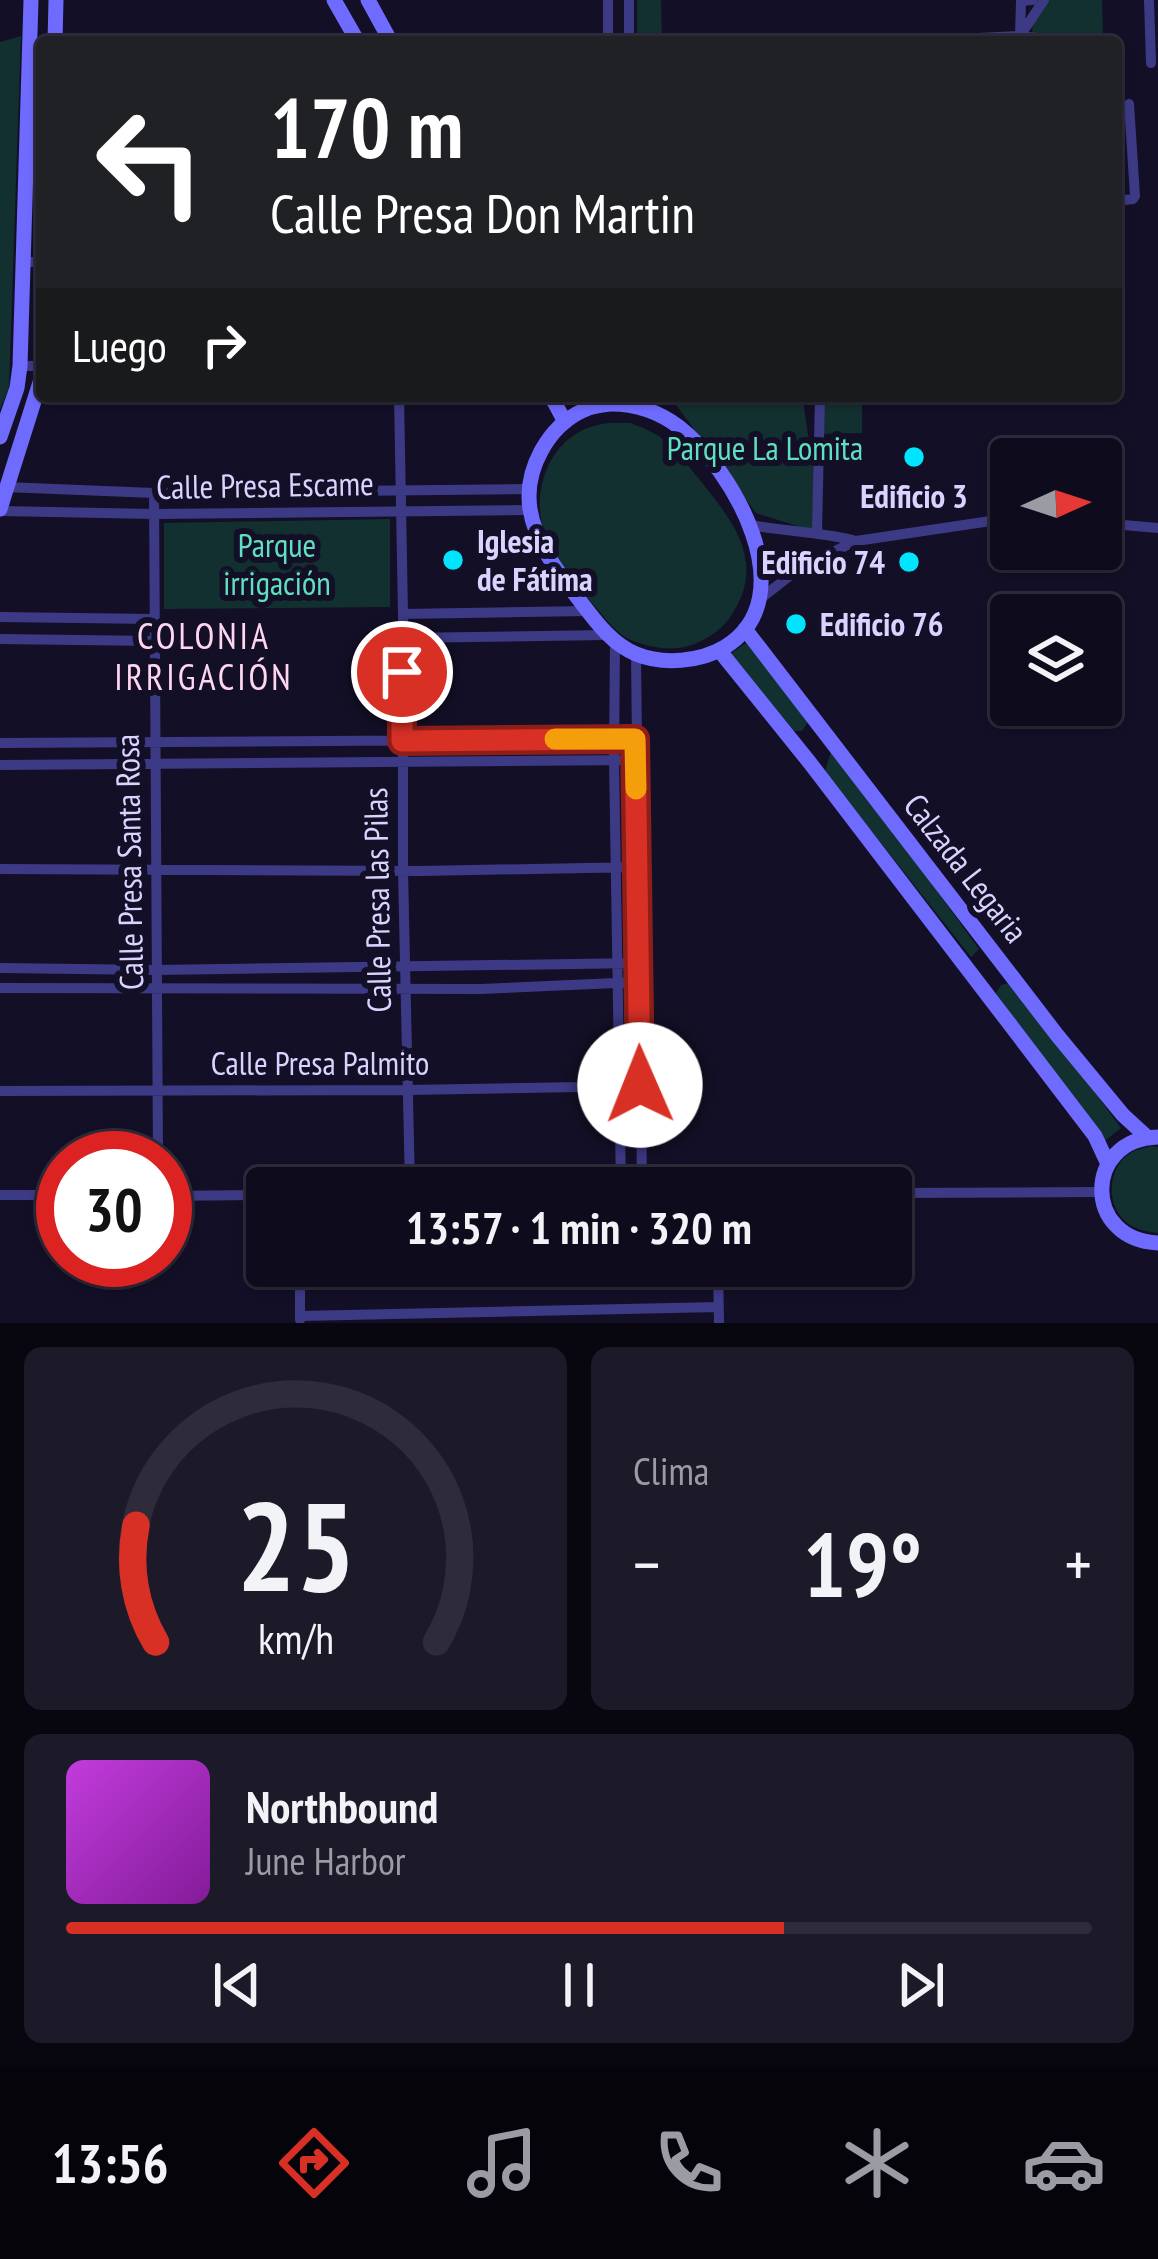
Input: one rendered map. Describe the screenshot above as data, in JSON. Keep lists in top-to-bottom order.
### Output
{
  "streets": {
    "main road": ["Calzada Legaria"],
    "street": [
      "Calle Presa Escame",
      "Calle Presa Santa Rosa",
      "Calle Presa las Pilas",
      "Calle Presa Palmito"
    ]
  },
  "crossings": [
    ["Calle Presa Escame", "Calle Presa Santa Rosa"],
    ["Calle Presa Escame", "Calle Presa las Pilas"],
    ["Calle Presa Santa Rosa", "Calle Presa Palmito"],
    ["Calle Presa las Pilas", "Calle Presa Palmito"]
  ],
  "districts": ["COLONIA IRRIGACIÓN"],
  "parks": ["Parque La Lomita", "Parque irrigación"],
  "places": [
    "Edificio 3",
    "Iglesia de Fátima",
    "Edificio 74",
    "Edificio 76"
  ],
  "north": "right",
  "page": {
    "turn": ["170 m", "Calle Presa Don Martin"],
    "then": "Luego",
    "limit": "30",
    "trip": "13:57 · 1 min · 320 m",
    "tile": "Clima",
    "heat": ["−", "19°", "+"],
    "song": ["Northbound", "June Harbor"],
    "tabs": "13:56",
    "gauge": ["25", "km/h"]
  }
}
